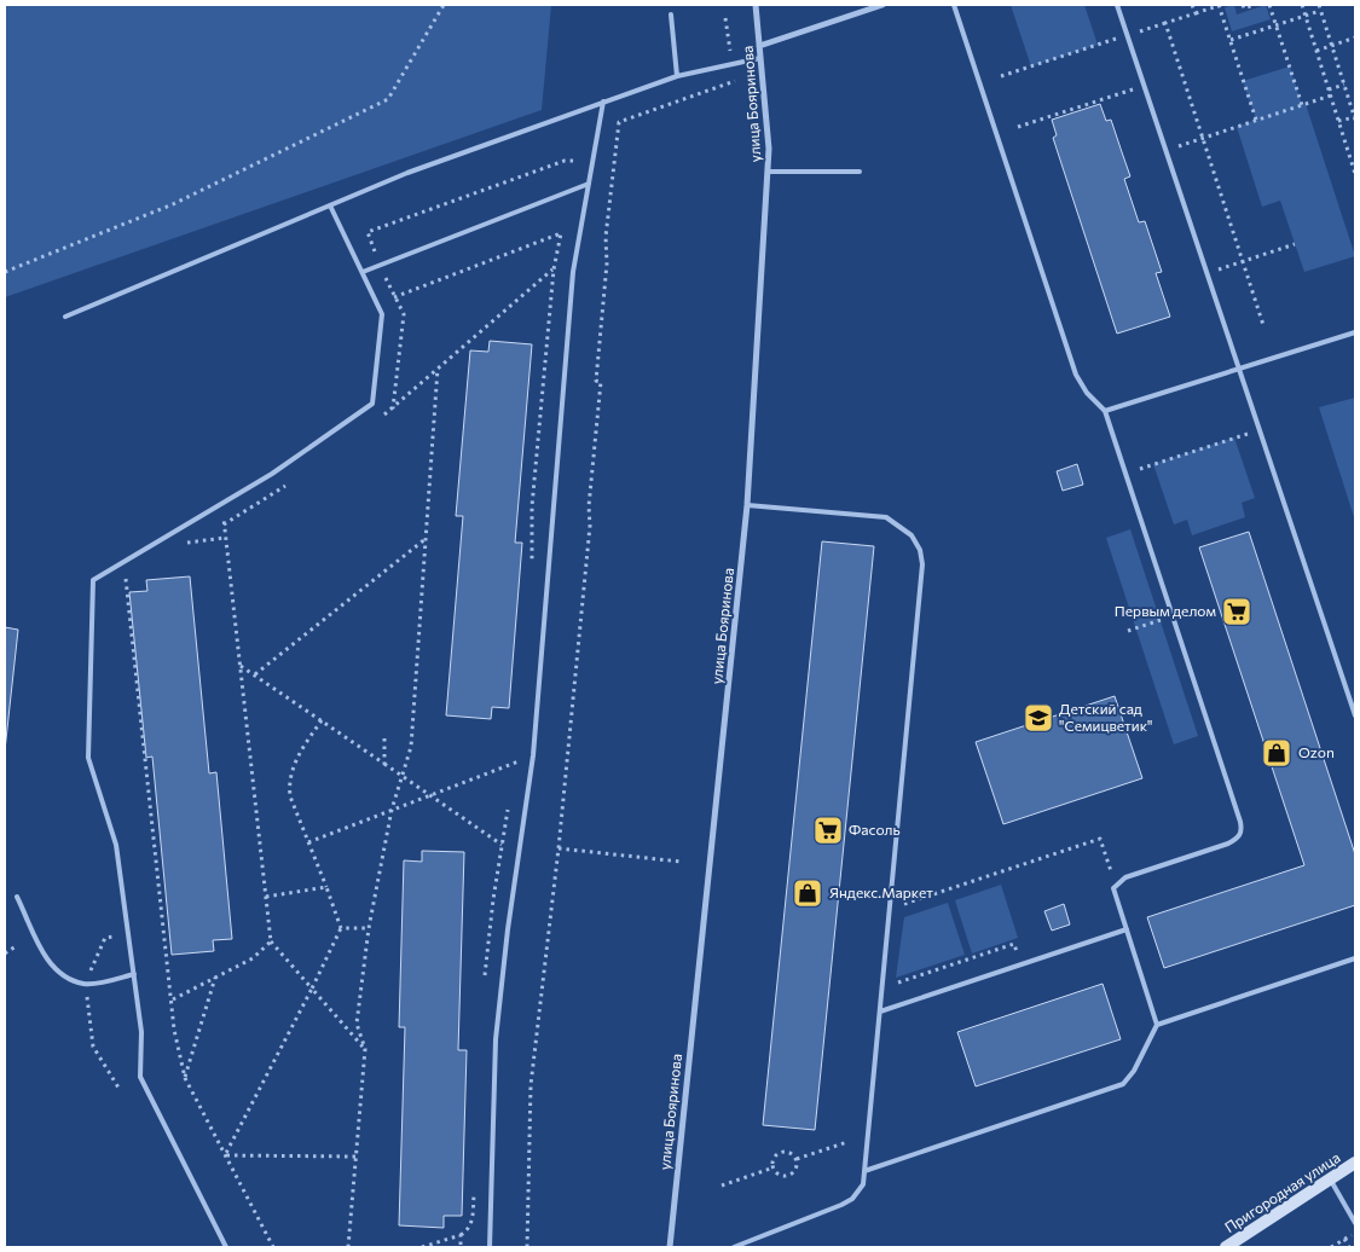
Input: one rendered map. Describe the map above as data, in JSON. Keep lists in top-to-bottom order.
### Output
{
  "streets": {
    "street": ["улица Бояринова", "Пригородная улица"]
  },
  "places": {
    "supermarket": ["Первым делом", "Фасоль"],
    "school or university": ["Детский сад \"Семицветик\""],
    "shop": ["Ozon", "Яндекс.Маркет"]
  }
}
